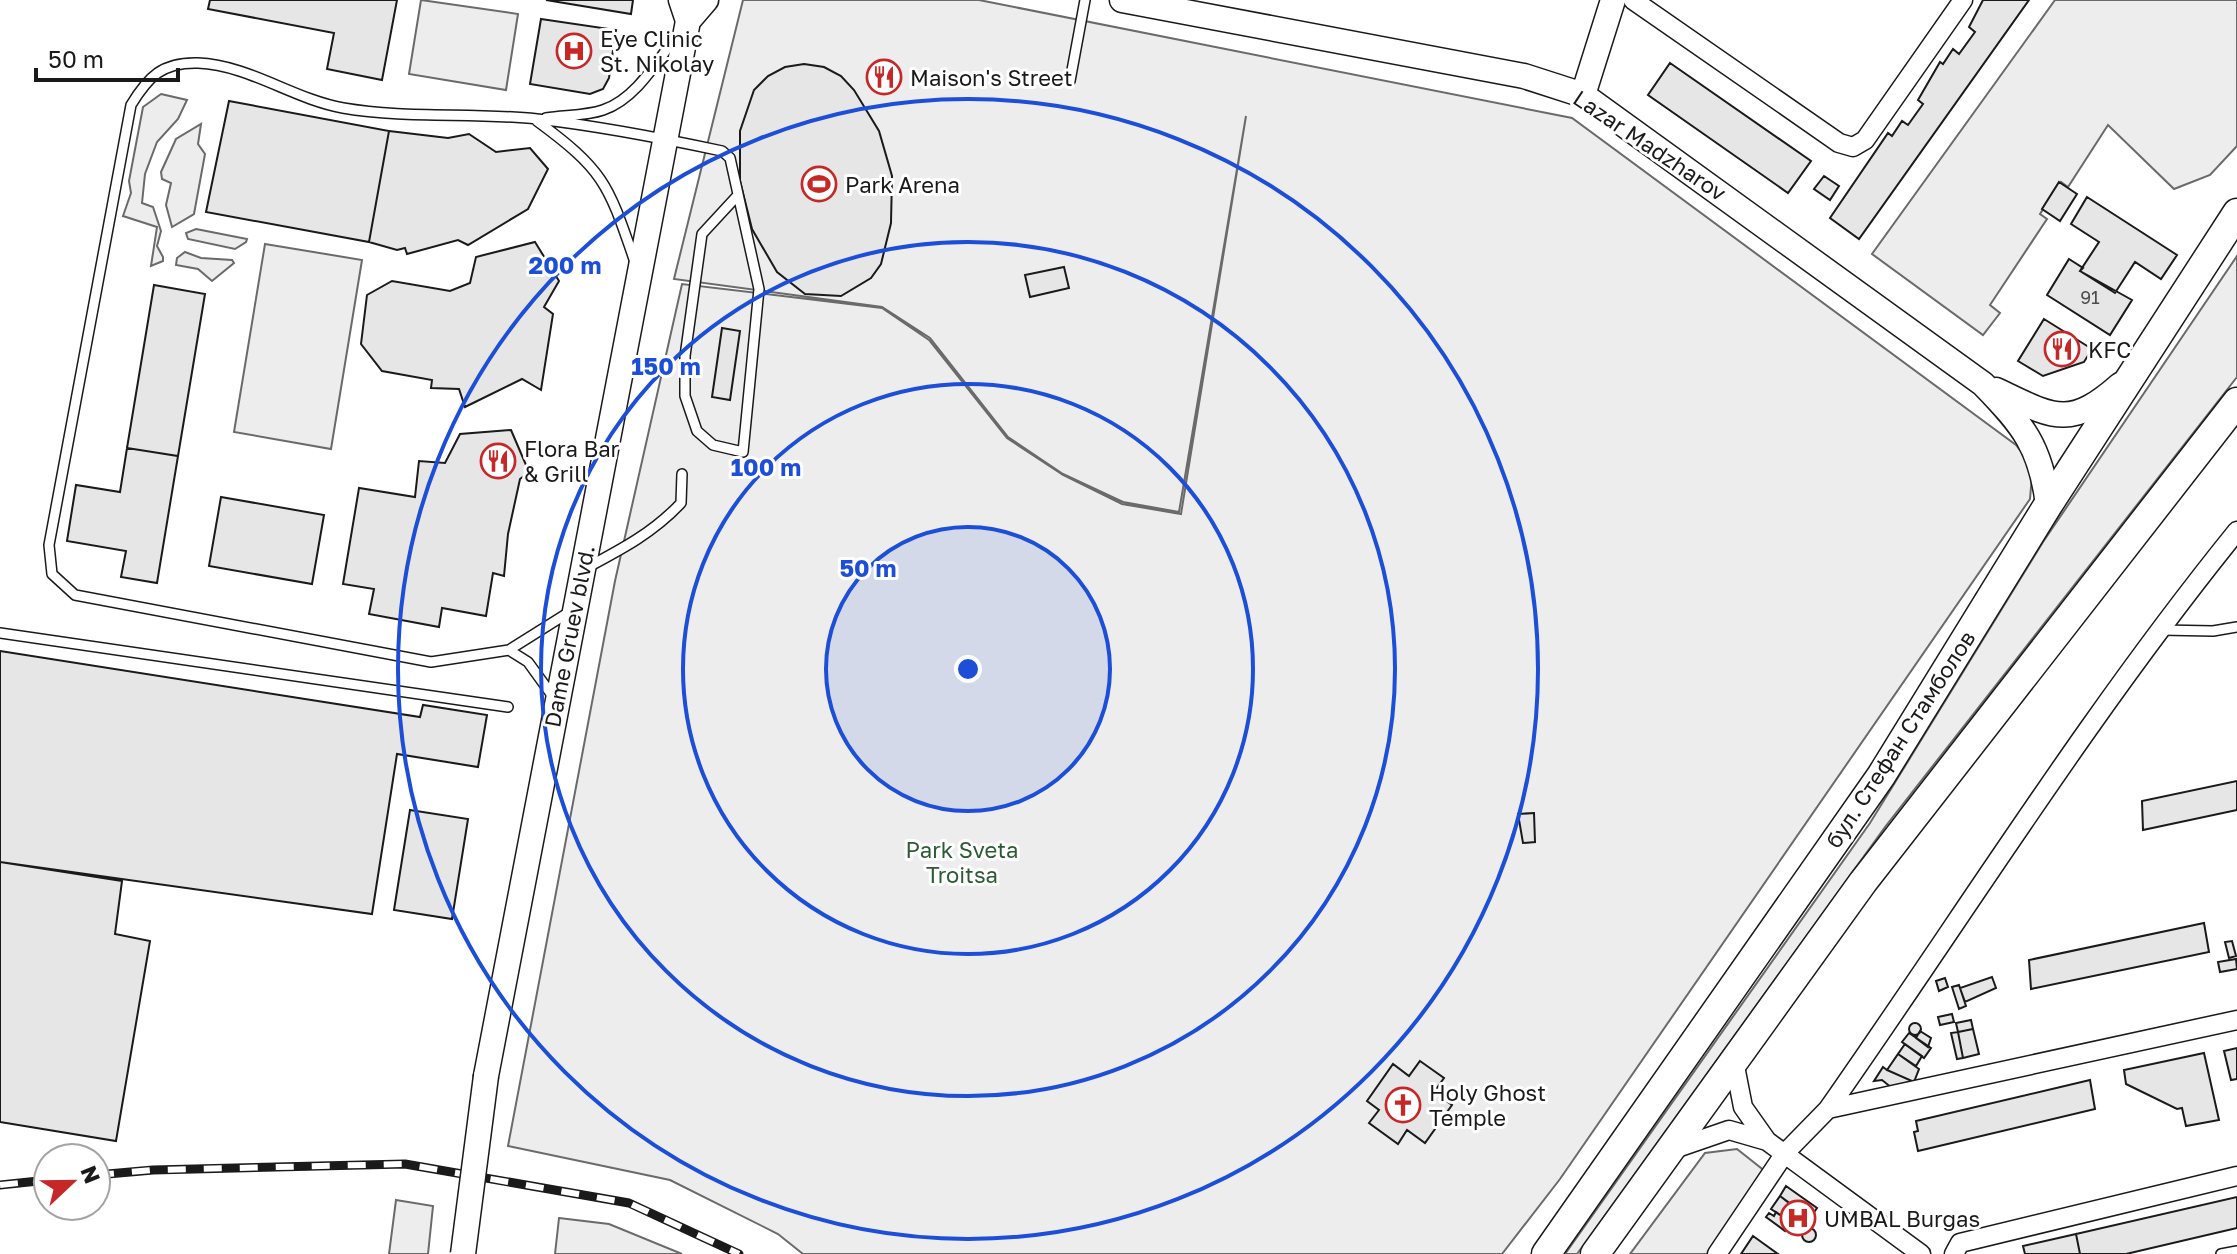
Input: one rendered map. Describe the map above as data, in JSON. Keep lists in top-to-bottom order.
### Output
{
  "streets": {
    "main road": ["Lazar Madzharov", "Dame Gruev blvd.", "бул. Стефан Стамболов"]
  },
  "crossings": [
    ["Lazar Madzharov", "бул. Стефан Стамболов"]
  ],
  "parks": ["Park Sveta Troitsa"],
  "places": {
    "hospital": ["Eye Clinic St. Nikolay", "UMBAL Burgas"],
    "restaurant": ["Maison's Street", "KFC", "Flora Bar & Grill"],
    "sports": ["Park Arena"],
    "church": ["Holy Ghost Temple"]
  },
  "house_numbers": ["91"],
  "scale_bar": "50 m",
  "north": "right",
  "rings": [
    "200 m",
    "150 m",
    "100 m",
    "50 m"
  ]
}
